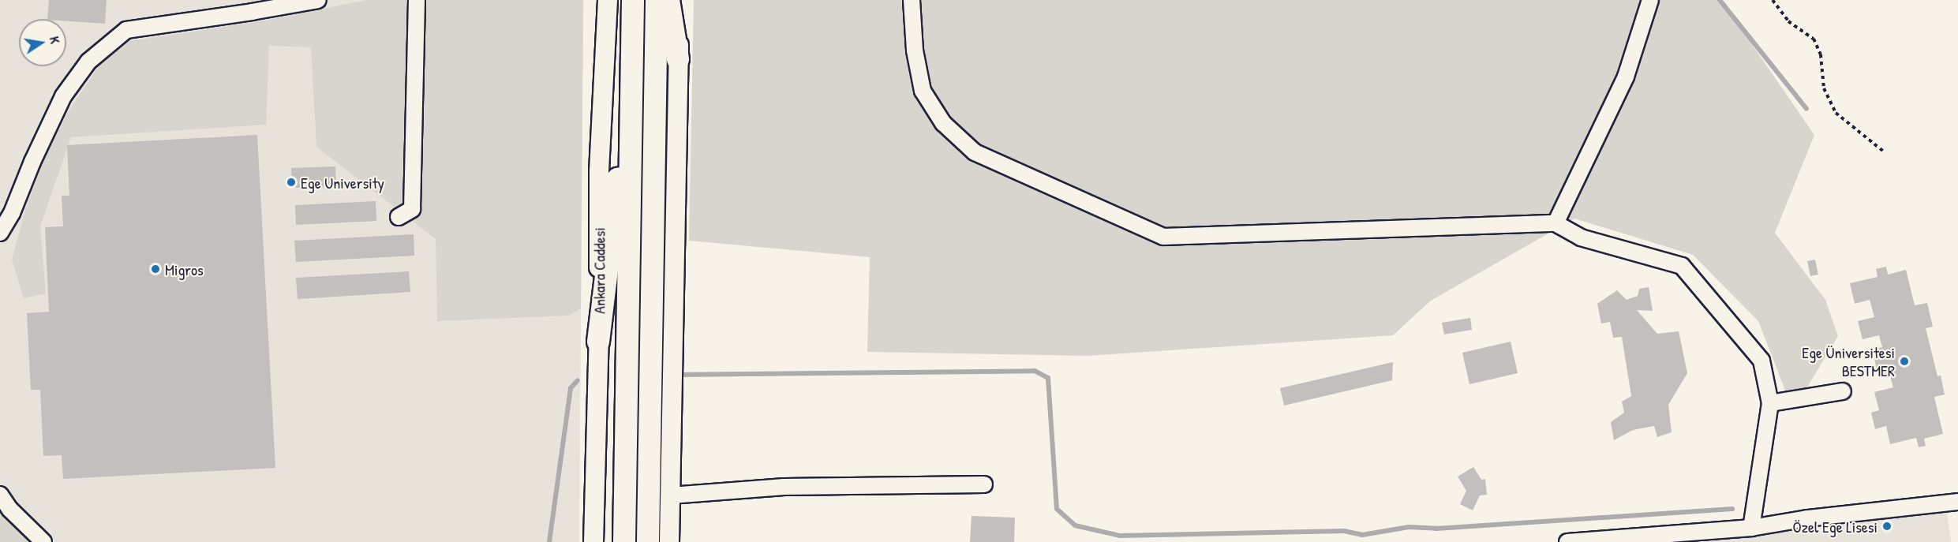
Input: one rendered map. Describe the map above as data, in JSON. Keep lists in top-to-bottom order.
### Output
{
  "streets": {
    "highway": ["Ankara Caddesi"]
  },
  "places": [
    "Ege University",
    "Migros",
    "Ege Üniversitesi BESTMER",
    "Özel Ege Lisesi"
  ],
  "north": "right"
}
